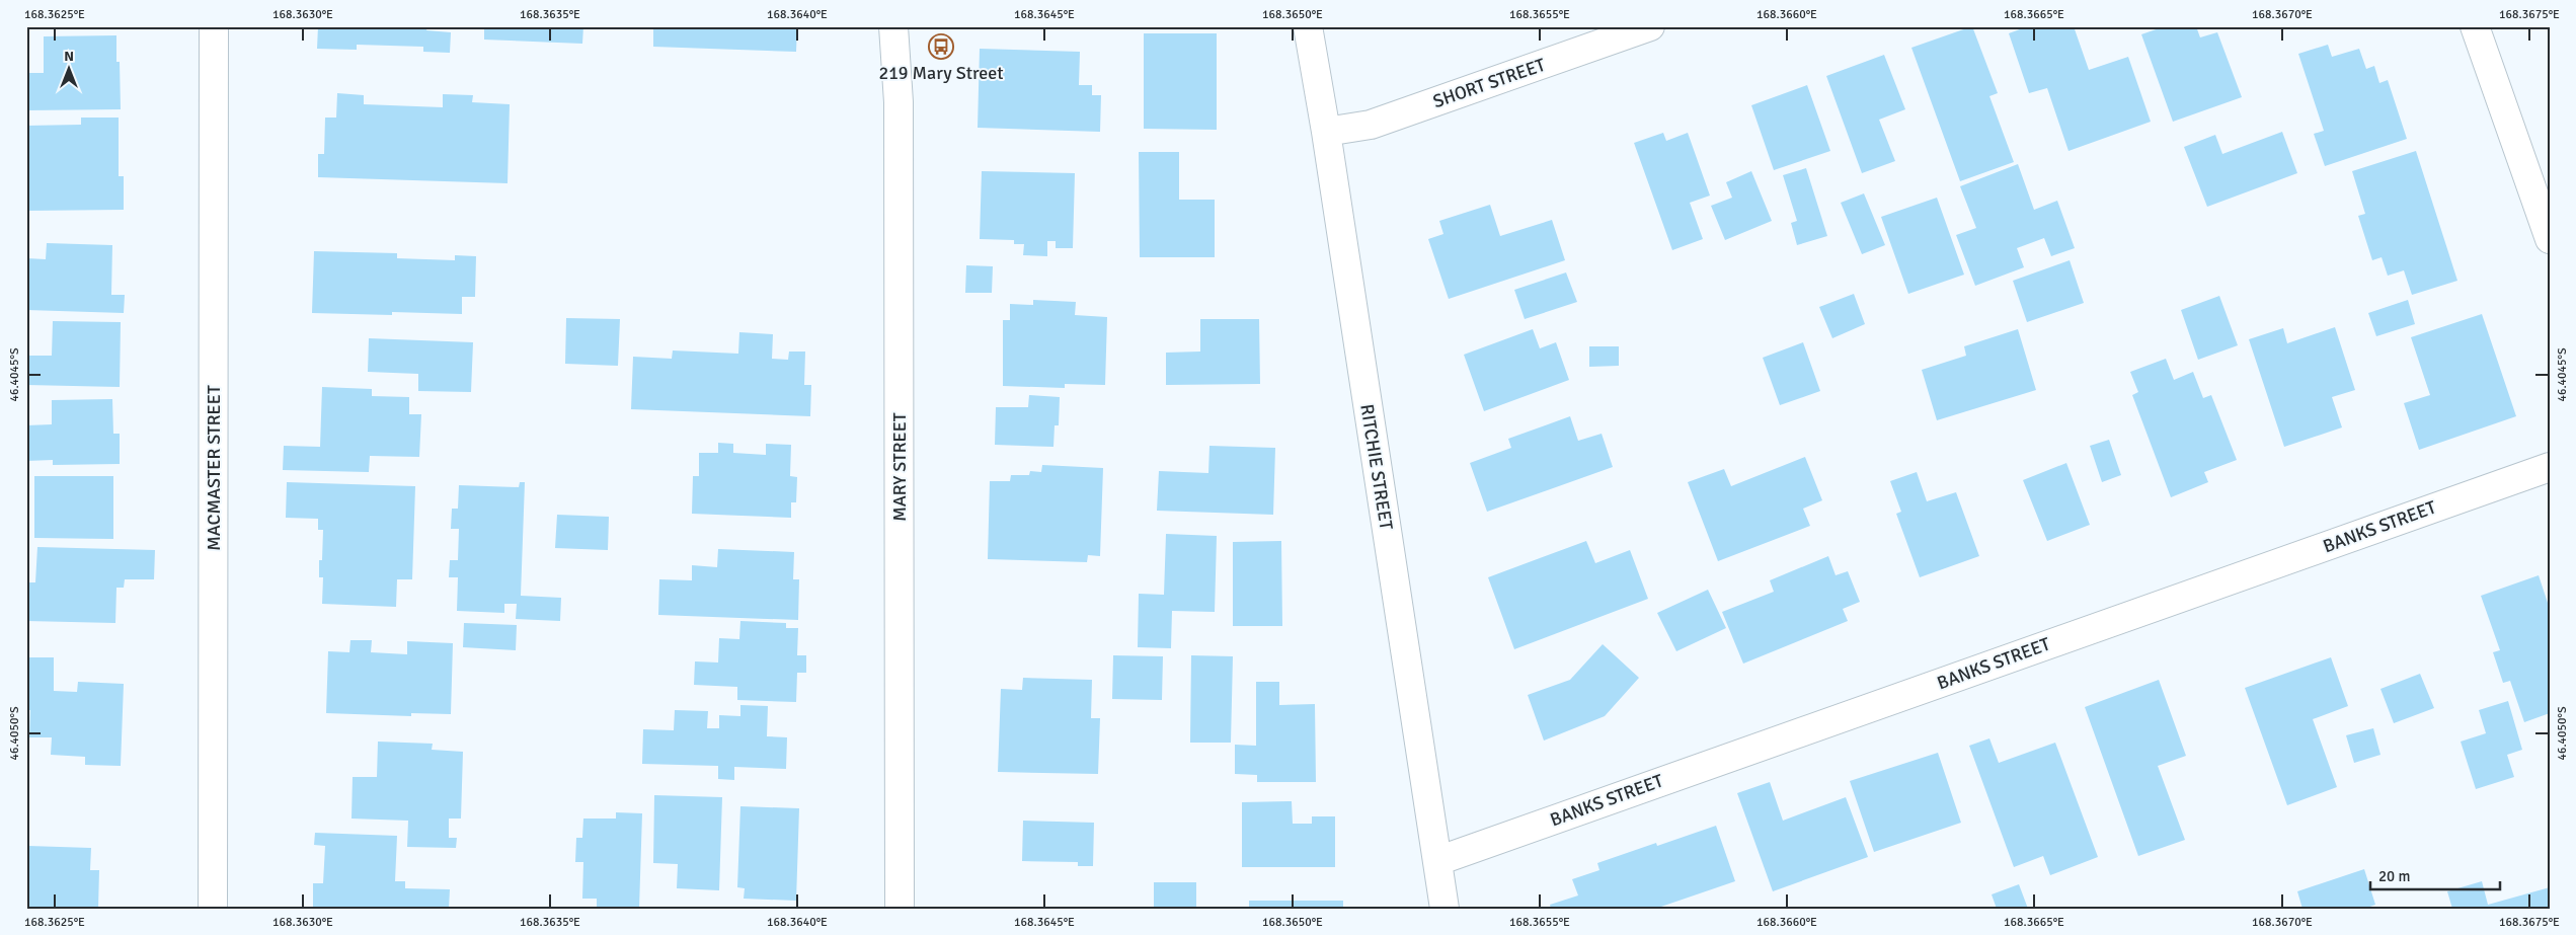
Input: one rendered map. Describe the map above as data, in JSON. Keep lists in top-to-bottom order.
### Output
{
  "streets": {
    "street": [
      "SHORT STREET",
      "MARY STREET",
      "RITCHIE STREET",
      "MACMASTER STREET",
      "BANKS STREET"
    ]
  },
  "crossings": [
    ["SHORT STREET", "RITCHIE STREET"],
    ["RITCHIE STREET", "BANKS STREET"]
  ],
  "places": {
    "bus stop": ["219 Mary Street"]
  },
  "scale_bar": "20 m",
  "north": "top",
  "coordinates": [
    "168.3625°E",
    "168.3630°E",
    "168.3635°E",
    "168.3640°E",
    "168.3645°E",
    "168.3650°E",
    "168.3655°E",
    "168.3660°E",
    "168.3665°E",
    "168.3670°E",
    "168.3675°E",
    "46.4045°S",
    "46.4050°S"
  ]
}
